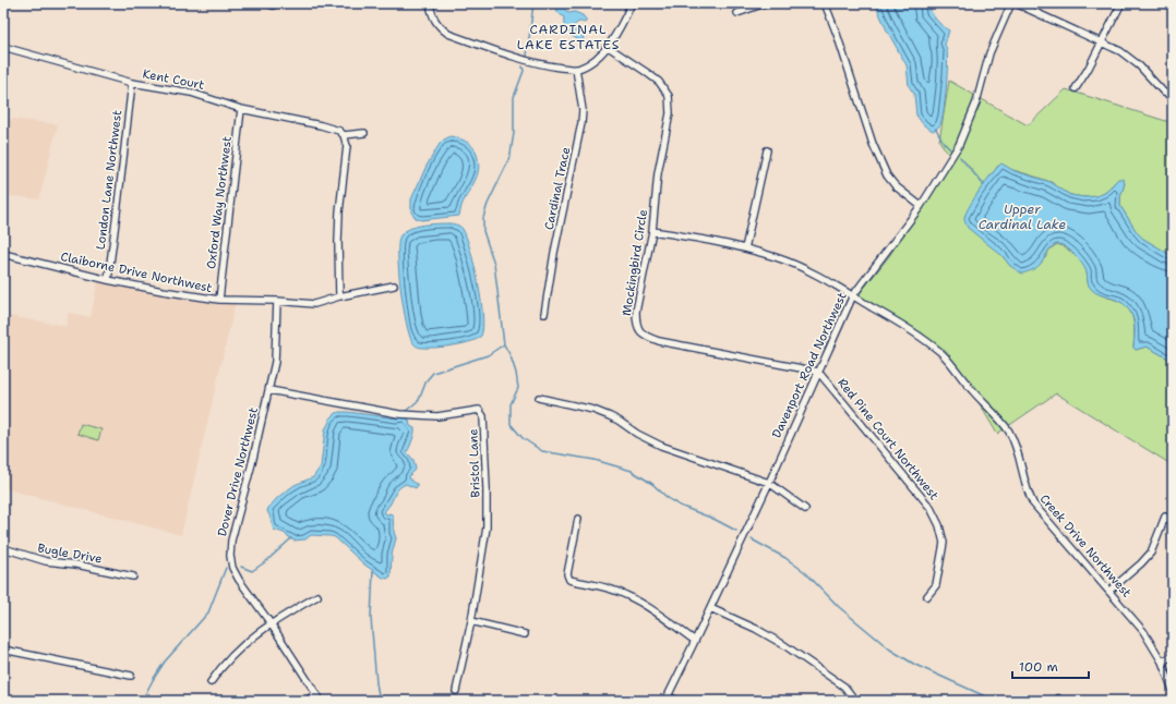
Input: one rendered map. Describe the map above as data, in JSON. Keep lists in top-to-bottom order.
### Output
{
  "streets": {
    "street": [
      "Kent Court",
      "London Lane Northwest",
      "Cardinal Trace",
      "Oxford Way Northwest",
      "Mockingbird Circle",
      "Claiborne Drive Northwest",
      "Davenport Road Northwest",
      "Red Pine Court Northwest",
      "Bristol Lane",
      "Dover Drive Northwest",
      "Creek Drive Northwest",
      "Bugle Drive"
    ]
  },
  "crossings": [
    ["Kent Court", "London Lane Northwest"],
    ["Kent Court", "Oxford Way Northwest"],
    ["London Lane Northwest", "Claiborne Drive Northwest"],
    ["Oxford Way Northwest", "Claiborne Drive Northwest"],
    ["Mockingbird Circle", "Davenport Road Northwest"],
    ["Mockingbird Circle", "Red Pine Court Northwest"],
    ["Mockingbird Circle", "Creek Drive Northwest"],
    ["Claiborne Drive Northwest", "Dover Drive Northwest"],
    ["Davenport Road Northwest", "Red Pine Court Northwest"],
    ["Davenport Road Northwest", "Creek Drive Northwest"],
    ["Bristol Lane", "Dover Drive Northwest"]
  ],
  "districts": ["CARDINAL LAKE ESTATES"],
  "water": ["Upper Cardinal Lake"],
  "scale_bar": "100 m"
}
